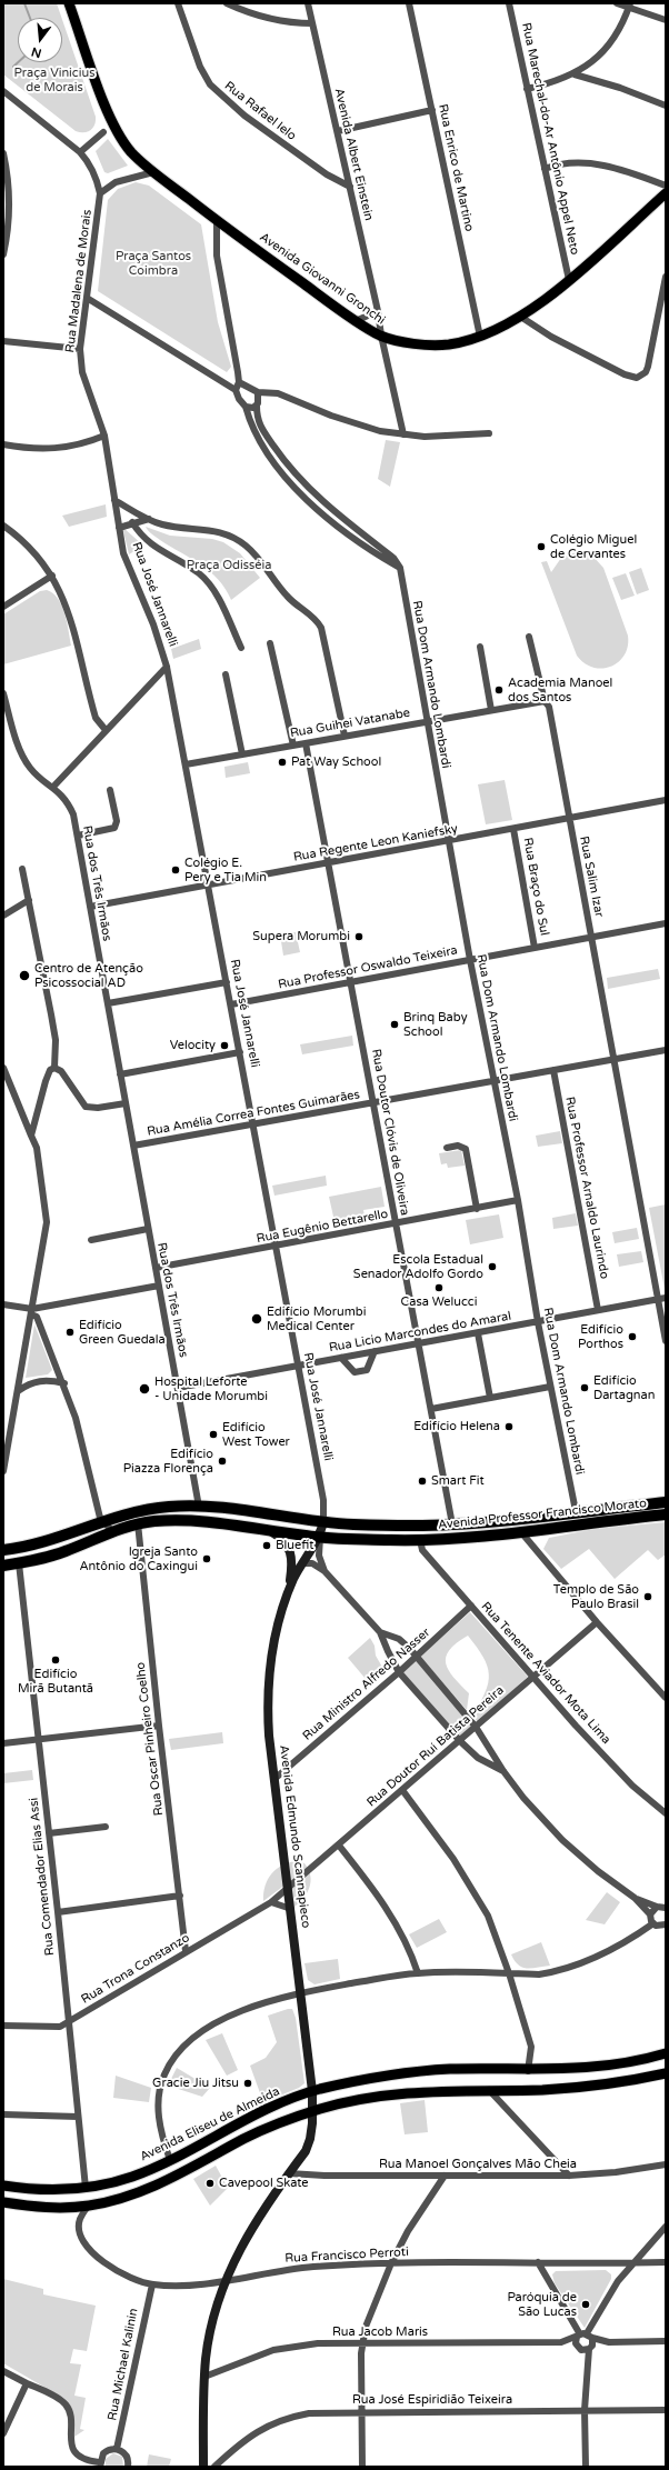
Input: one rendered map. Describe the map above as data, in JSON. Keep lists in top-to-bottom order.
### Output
{
  "streets": {
    "highway": ["Avenida Professor Francisco Morato"],
    "main road": [
      "Avenida Giovanni Gronchi",
      "Rua José Jannarelli",
      "Avenida Edmundo Scannapieco",
      "Avenida Eliseu de Almeida"
    ],
    "street": [
      "Rua Rafael Ielo",
      "Rua Marechal-do-Ar Antônio Appel Neto",
      "Avenida Albert Einstein",
      "Rua Enrico de Martino",
      "Rua Madalena de Morais",
      "Rua Dom Armando Lombardi",
      "Rua Guihei Vatanabe",
      "Rua Regente Leon Kaniefsky",
      "Rua Salim Izar",
      "Rua dos Três Irmãos",
      "Rua Braço do Sul",
      "Rua Professor Oswaldo Teixeira",
      "Rua Amélia Correa Fontes Guimarães",
      "Rua Doutor Clóvis de Oliveira",
      "Rua Professor Arnaldo Laurindo",
      "Rua Eugênio Bettarello",
      "Rua Licio Marcondes do Amaral",
      "Rua Tenente Aviador Mota Lima",
      "Rua Ministro Alfredo Nasser",
      "Rua Oscar Pinheiro Coelho",
      "Rua Doutor Rui Batista Pereira",
      "Rua Comendador Elias Assi",
      "Rua Trona Constanzo",
      "Rua Manoel Gonçalves Mão Cheia",
      "Rua Francisco Perroti",
      "Rua Jacob Maris",
      "Rua Michael Kalinin",
      "Rua José Espiridião Teixeira"
    ]
  },
  "crossings": [
    ["Rua Rafael Ielo", "Avenida Albert Einstein"],
    ["Rua Marechal-do-Ar Antônio Appel Neto", "Avenida Giovanni Gronchi"],
    ["Avenida Albert Einstein", "Avenida Giovanni Gronchi"],
    ["Rua Enrico de Martino", "Avenida Giovanni Gronchi"],
    ["Rua Madalena de Morais", "Rua José Jannarelli"],
    ["Rua José Jannarelli", "Rua Guihei Vatanabe"],
    ["Rua José Jannarelli", "Rua Regente Leon Kaniefsky"],
    ["Rua José Jannarelli", "Rua Professor Oswaldo Teixeira"],
    ["Rua José Jannarelli", "Rua Amélia Correa Fontes Guimarães"],
    ["Rua José Jannarelli", "Rua Eugênio Bettarello"],
    ["Rua José Jannarelli", "Rua Licio Marcondes do Amaral"],
    ["Rua José Jannarelli", "Avenida Professor Francisco Morato"],
    ["Rua José Jannarelli", "Avenida Edmundo Scannapieco"],
    ["Rua Dom Armando Lombardi", "Rua Guihei Vatanabe"],
    ["Rua Dom Armando Lombardi", "Rua Regente Leon Kaniefsky"],
    ["Rua Dom Armando Lombardi", "Rua Professor Oswaldo Teixeira"],
    ["Rua Dom Armando Lombardi", "Rua Amélia Correa Fontes Guimarães"],
    ["Rua Dom Armando Lombardi", "Rua Eugênio Bettarello"],
    ["Rua Dom Armando Lombardi", "Rua Licio Marcondes do Amaral"],
    ["Rua Dom Armando Lombardi", "Avenida Professor Francisco Morato"],
    ["Rua Guihei Vatanabe", "Rua Salim Izar"],
    ["Rua Guihei Vatanabe", "Rua Doutor Clóvis de Oliveira"],
    ["Rua Regente Leon Kaniefsky", "Rua Salim Izar"],
    ["Rua Regente Leon Kaniefsky", "Rua dos Três Irmãos"],
    ["Rua Regente Leon Kaniefsky", "Rua Braço do Sul"],
    ["Rua Regente Leon Kaniefsky", "Rua Doutor Clóvis de Oliveira"],
    ["Rua Salim Izar", "Rua Professor Oswaldo Teixeira"],
    ["Rua Salim Izar", "Rua Amélia Correa Fontes Guimarães"],
    ["Rua Salim Izar", "Rua Licio Marcondes do Amaral"],
    ["Rua dos Três Irmãos", "Rua Amélia Correa Fontes Guimarães"],
    ["Rua dos Três Irmãos", "Rua Eugênio Bettarello"],
    ["Rua dos Três Irmãos", "Rua Licio Marcondes do Amaral"],
    ["Rua dos Três Irmãos", "Avenida Professor Francisco Morato"],
    ["Rua Braço do Sul", "Rua Professor Oswaldo Teixeira"],
    ["Rua Professor Oswaldo Teixeira", "Rua Doutor Clóvis de Oliveira"],
    ["Rua Amélia Correa Fontes Guimarães", "Rua Doutor Clóvis de Oliveira"],
    ["Rua Amélia Correa Fontes Guimarães", "Rua Professor Arnaldo Laurindo"],
    ["Rua Doutor Clóvis de Oliveira", "Rua Eugênio Bettarello"],
    ["Rua Doutor Clóvis de Oliveira", "Rua Licio Marcondes do Amaral"],
    ["Rua Doutor Clóvis de Oliveira", "Avenida Professor Francisco Morato"],
    ["Rua Professor Arnaldo Laurindo", "Rua Licio Marcondes do Amaral"],
    ["Avenida Professor Francisco Morato", "Rua Tenente Aviador Mota Lima"],
    ["Avenida Professor Francisco Morato", "Rua Oscar Pinheiro Coelho"],
    ["Avenida Professor Francisco Morato", "Avenida Edmundo Scannapieco"],
    ["Avenida Professor Francisco Morato", "Rua Comendador Elias Assi"],
    ["Rua Tenente Aviador Mota Lima", "Rua Ministro Alfredo Nasser"],
    ["Rua Tenente Aviador Mota Lima", "Rua Doutor Rui Batista Pereira"],
    ["Rua Ministro Alfredo Nasser", "Avenida Edmundo Scannapieco"],
    ["Rua Oscar Pinheiro Coelho", "Rua Trona Constanzo"],
    ["Rua Doutor Rui Batista Pereira", "Avenida Edmundo Scannapieco"],
    ["Rua Doutor Rui Batista Pereira", "Rua Trona Constanzo"],
    ["Avenida Edmundo Scannapieco", "Rua Trona Constanzo"],
    ["Avenida Edmundo Scannapieco", "Avenida Eliseu de Almeida"],
    ["Avenida Edmundo Scannapieco", "Rua Manoel Gonçalves Mão Cheia"],
    ["Avenida Edmundo Scannapieco", "Rua Francisco Perroti"],
    ["Avenida Edmundo Scannapieco", "Rua Jacob Maris"],
    ["Rua Comendador Elias Assi", "Rua Trona Constanzo"],
    ["Rua Comendador Elias Assi", "Avenida Eliseu de Almeida"],
    ["Rua Francisco Perroti", "Rua Michael Kalinin"]
  ],
  "parks": ["Praça Vinicius de Morais", "Praça Santos Coimbra", "Praça Odisséia"],
  "places": [
    "Colégio Miguel de Cervantes",
    "Academia Manoel dos Santos",
    "Pat Way School",
    "Colégio E. Pery e Tia Min",
    "Supera Morumbi",
    "Centro de Atenção Psicossocial AD",
    "Brinq Baby School",
    "Velocity",
    "Escola Estadual Senador Adolfo Gordo",
    "Casa Welucci",
    "Edifício Morumbi Medical Center",
    "Edifício Green Guedala",
    "Edifício Porthos",
    "Edifício Dartagnan",
    "Hospital Leforte - Unidade Morumbi",
    "Edifício Helena",
    "Edifício West Tower",
    "Edifício Piazza Florença",
    "Smart Fit",
    "Bluefit",
    "Igreja Santo Antônio do Caxingui",
    "Templo de São Paulo Brasil",
    "Edifício Mirã Butantã",
    "Gracie Jiu Jitsu",
    "Cavepool Skate",
    "Paróquia de São Lucas"
  ],
  "north": "bottom"
}
